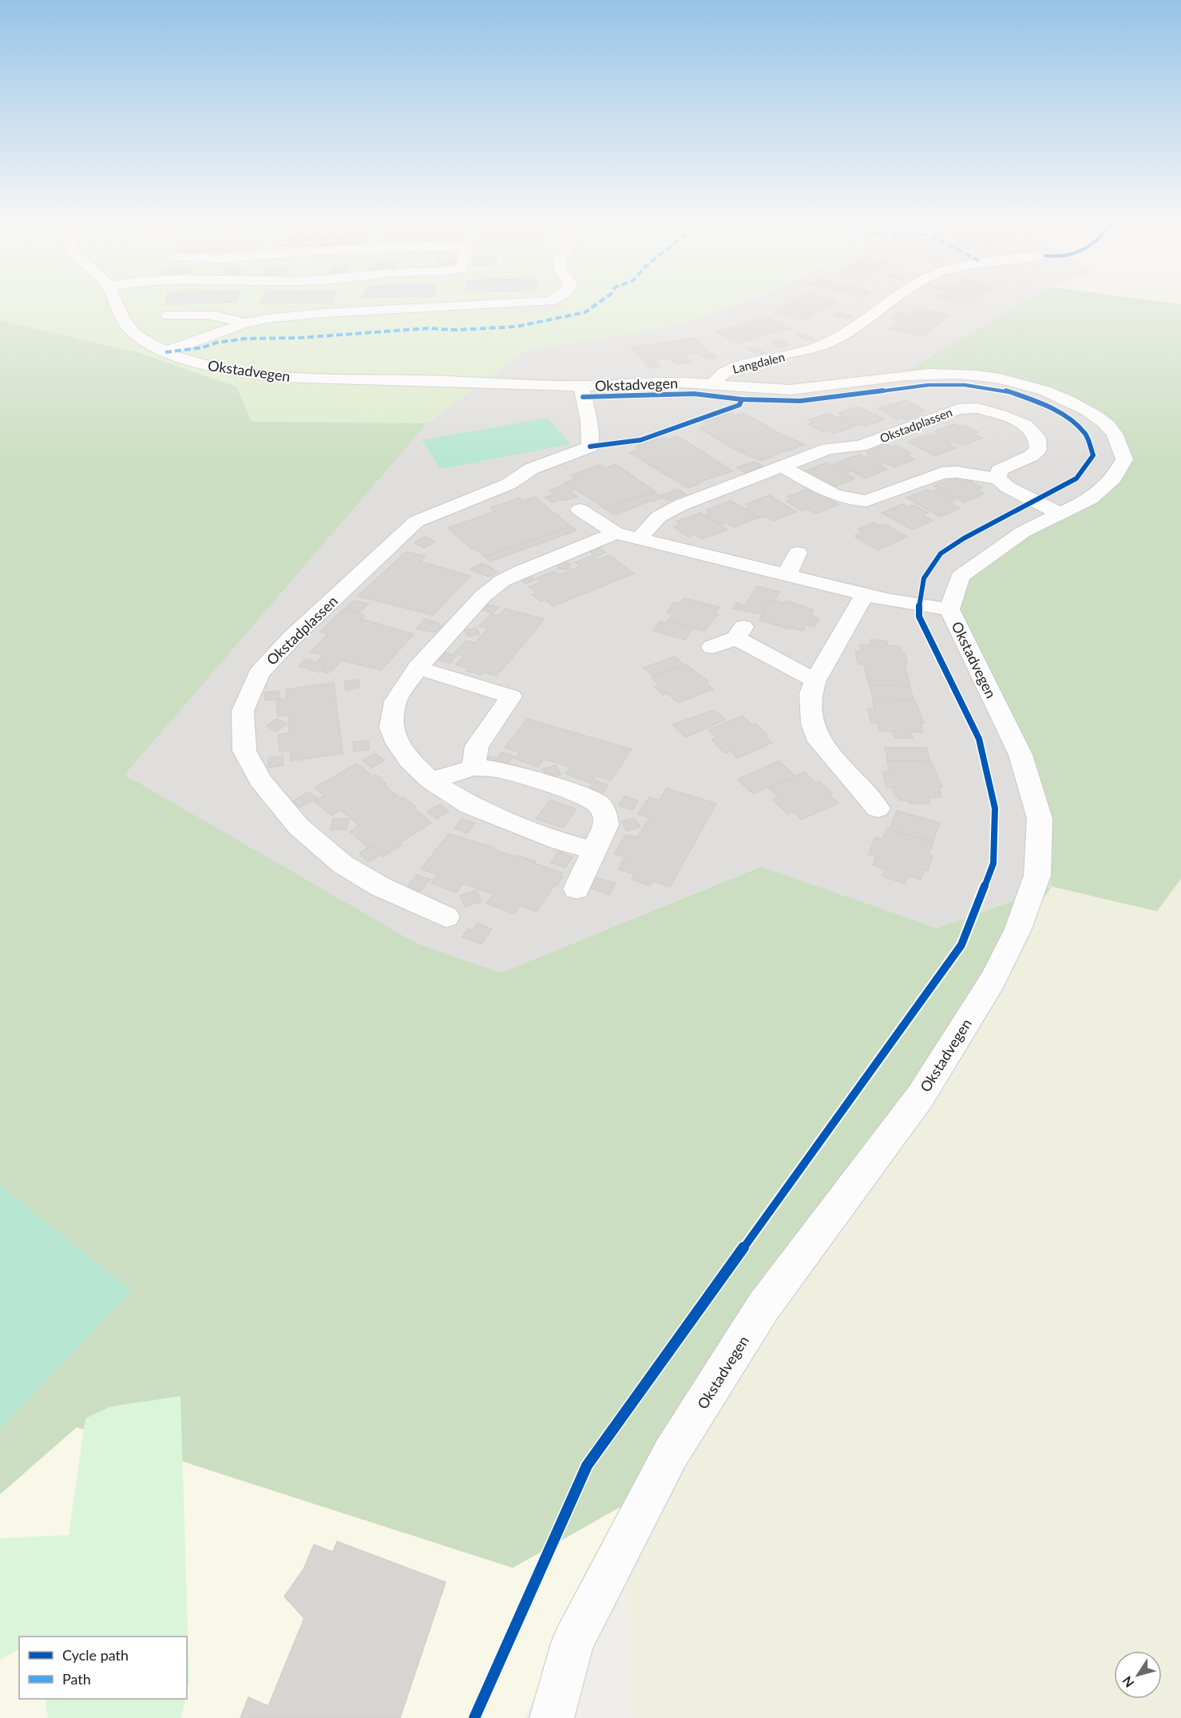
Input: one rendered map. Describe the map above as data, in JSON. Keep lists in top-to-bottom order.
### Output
{
  "streets": {
    "street": ["Langdalen", "Okstadvegen", "Okstadplassen"]
  },
  "crossings": [
    ["Langdalen", "Okstadvegen"],
    ["Okstadvegen", "Okstadplassen"]
  ],
  "legend": ["Cycle path", "Path"],
  "north": "bottom left"
}
